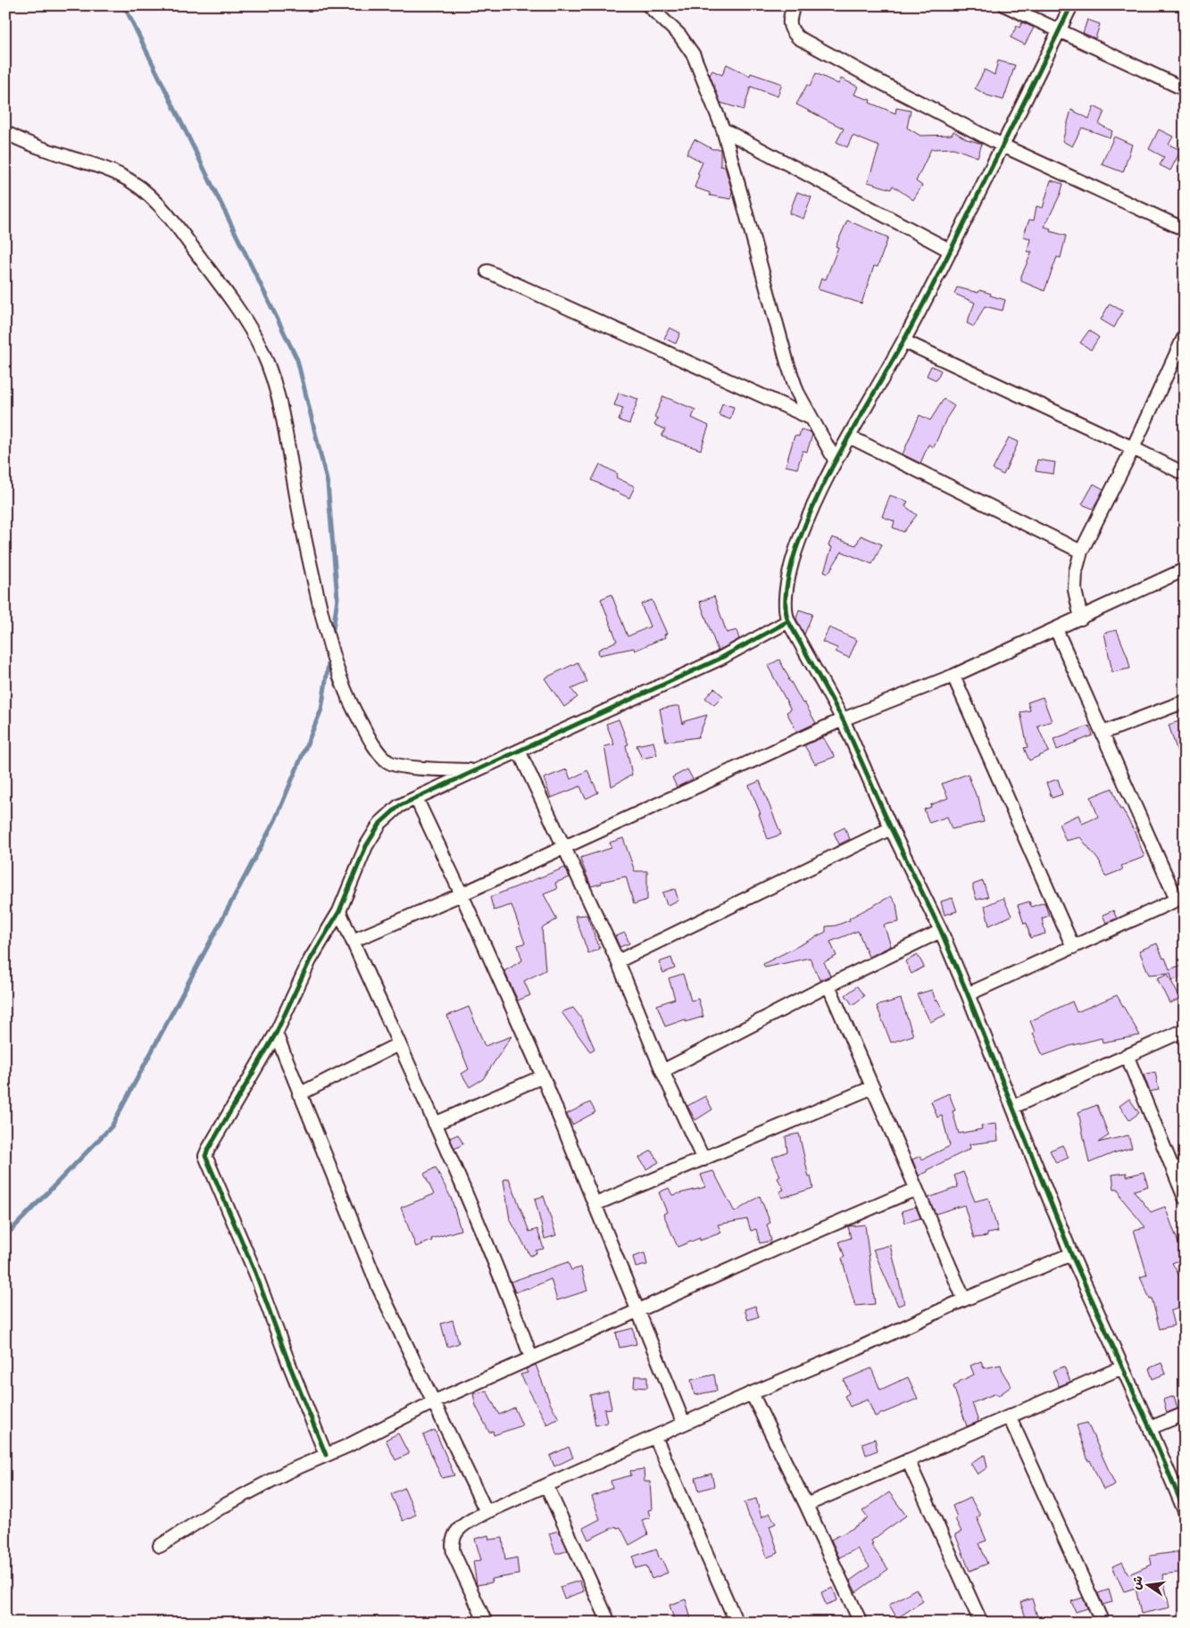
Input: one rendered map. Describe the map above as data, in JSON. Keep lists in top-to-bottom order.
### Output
{
  "north": "left"
}
